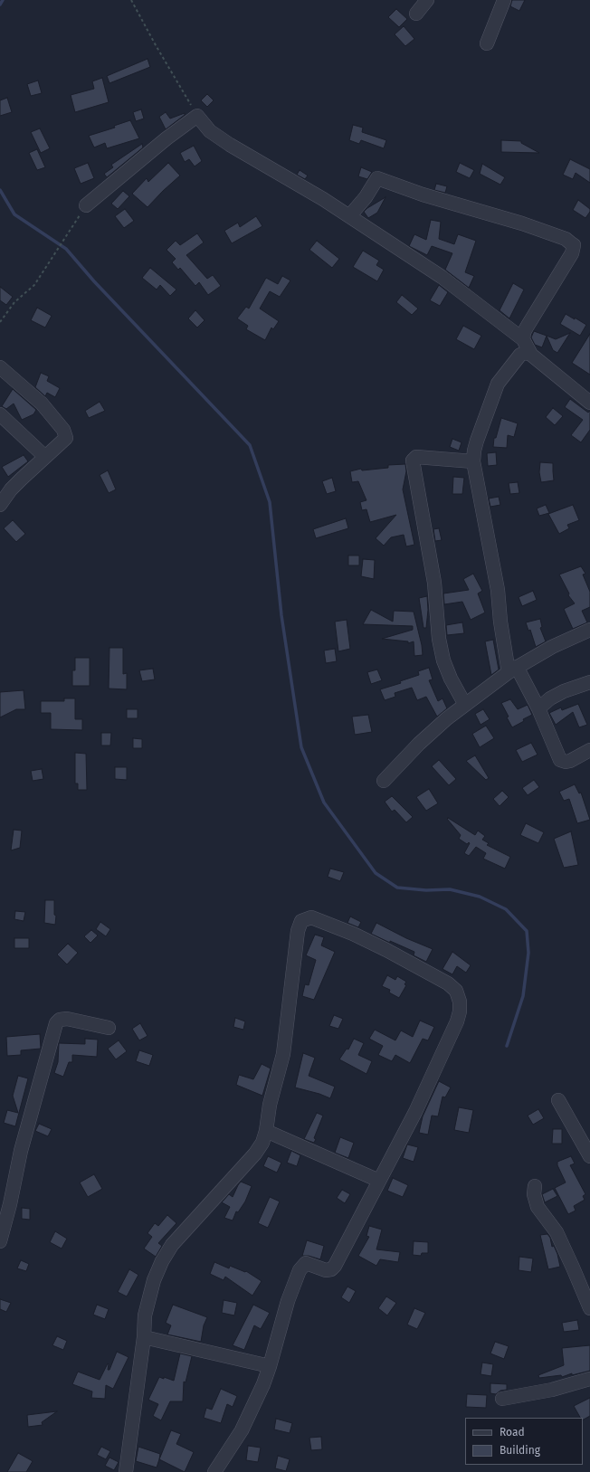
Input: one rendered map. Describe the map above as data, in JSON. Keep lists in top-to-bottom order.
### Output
{
  "legend": ["Road", "Building"]
}
